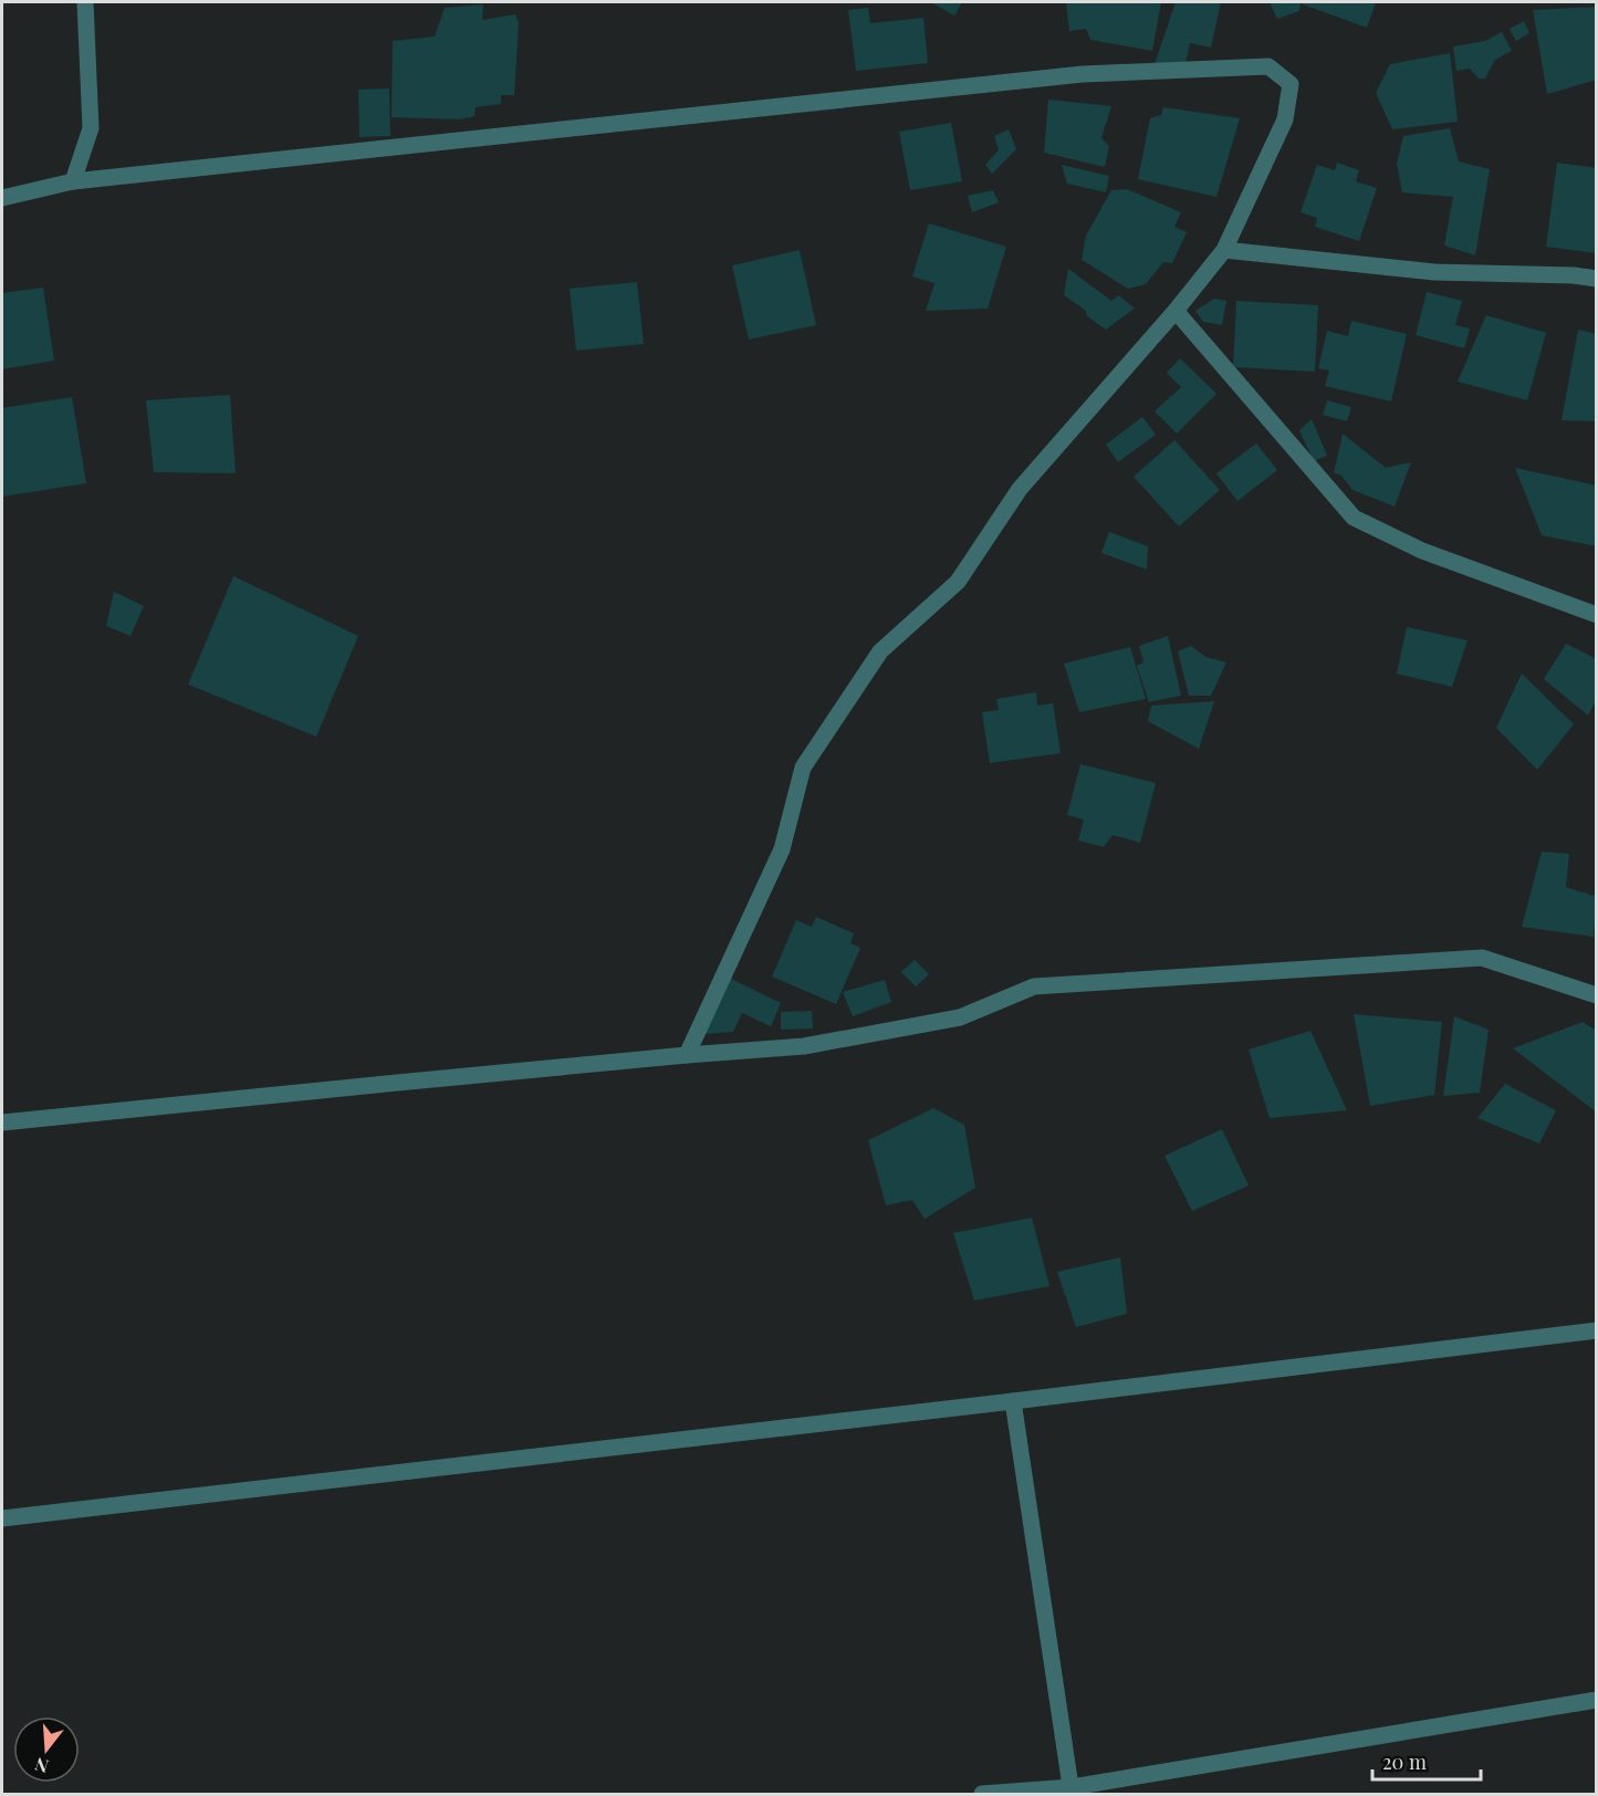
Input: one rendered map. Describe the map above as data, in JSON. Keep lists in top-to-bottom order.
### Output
{
  "scale_bar": "20 m",
  "north": "bottom"
}
